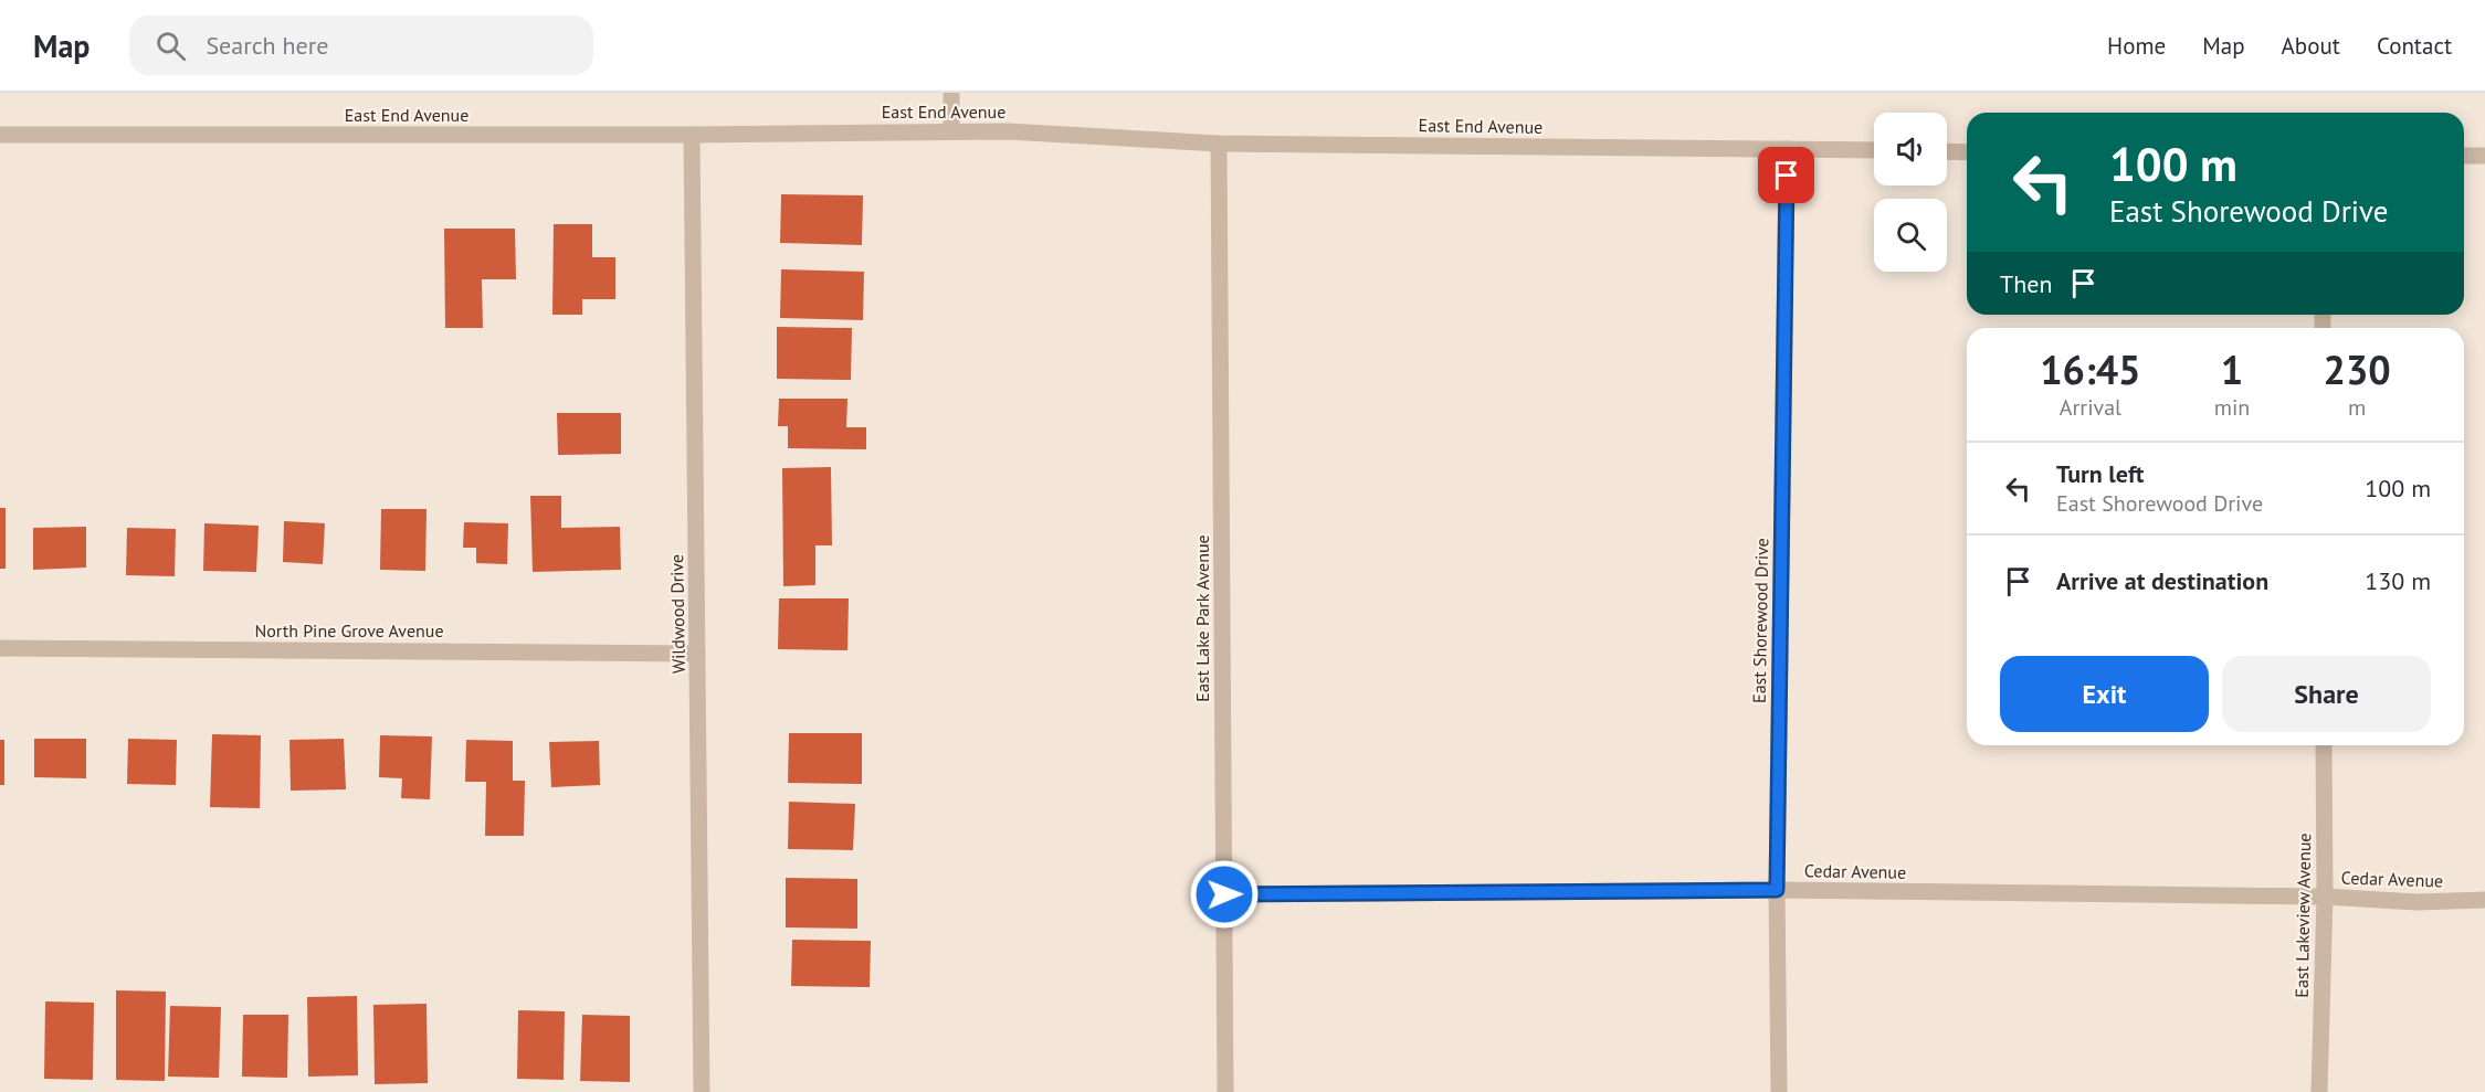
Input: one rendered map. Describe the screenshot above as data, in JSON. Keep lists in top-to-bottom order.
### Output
{
  "streets": {
    "street": [
      "East End Avenue",
      "Wildwood Drive",
      "East Lake Park Avenue",
      "East Shorewood Drive",
      "North Pine Grove Avenue",
      "Cedar Avenue",
      "East Lakeview Avenue"
    ]
  },
  "crossings": [
    ["East End Avenue", "Wildwood Drive"],
    ["East End Avenue", "East Lake Park Avenue"],
    ["East End Avenue", "East Shorewood Drive"],
    ["Wildwood Drive", "North Pine Grove Avenue"],
    ["East Lake Park Avenue", "Cedar Avenue"],
    ["East Shorewood Drive", "Cedar Avenue"],
    ["Cedar Avenue", "East Lakeview Avenue"]
  ],
  "page": {
    "header": "Map",
    "search": "Search here",
    "nav": [
      "Home",
      "Map",
      "About",
      "Contact"
    ],
    "turn": ["100 m", "East Shorewood Drive"],
    "then": "Then",
    "eta": [
      "16:45",
      "Arrival",
      "1",
      "min",
      "230",
      "m"
    ],
    "list": [
      {
        "name": "Turn left",
        "note": "East Shorewood Drive",
        "value": "100 m"
      },
      {
        "name": "Arrive at destination",
        "value": "130 m"
      }
    ],
    "buttons": ["Exit", "Share"]
  }
}
